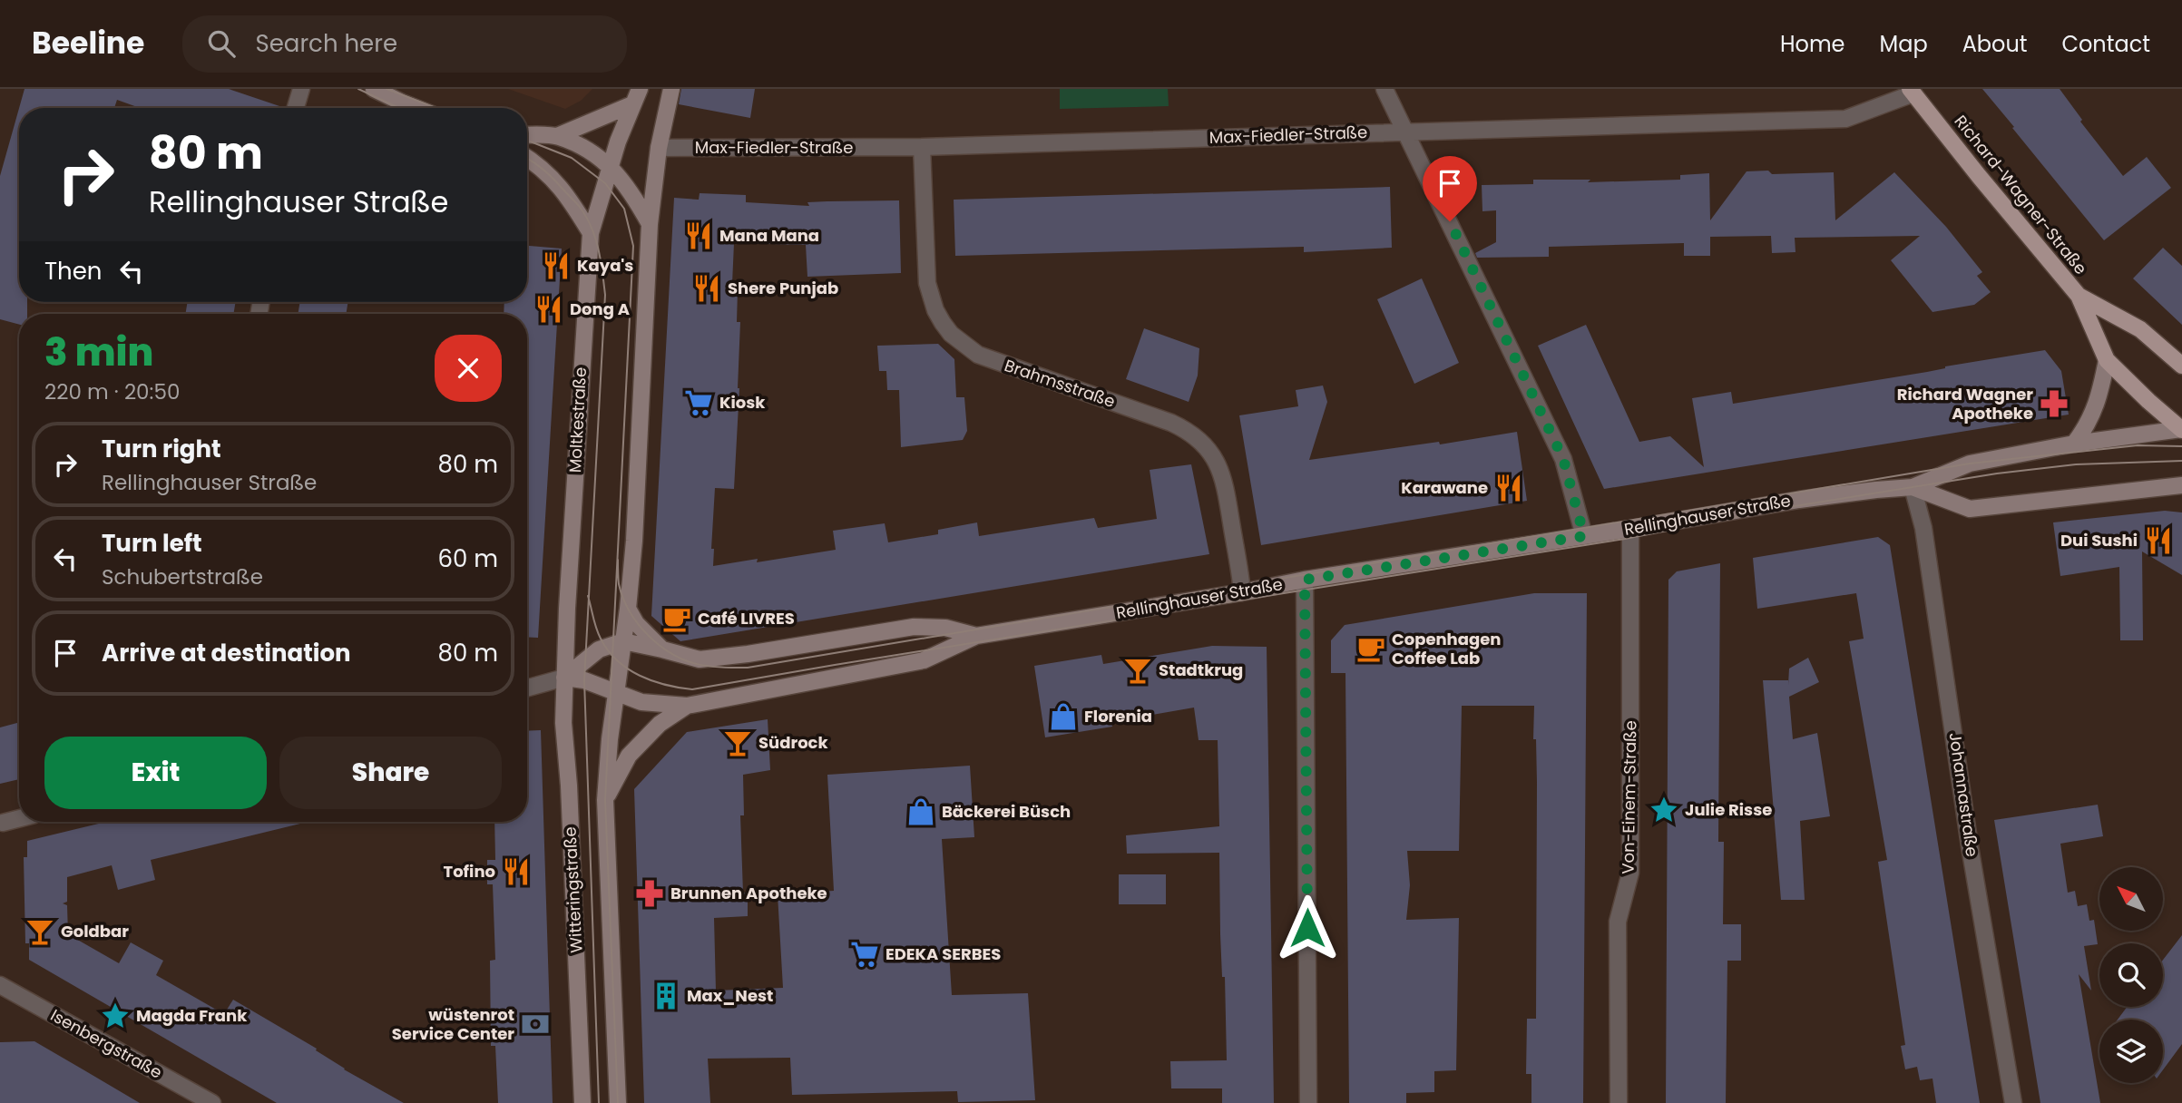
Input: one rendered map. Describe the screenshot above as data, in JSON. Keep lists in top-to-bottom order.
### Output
{
  "streets": {
    "main road": ["Richard-Wagner-Straße"],
    "street": [
      "Max-Fiedler-Straße",
      "Brahmsstraße",
      "Moltkestraße",
      "Rellinghauser Straße",
      "Johannastraße",
      "Von-Einem-Straße",
      "Witteringstraße",
      "Isenbergstraße"
    ]
  },
  "crossings": [
    ["Max-Fiedler-Straße", "Richard-Wagner-Straße"],
    ["Max-Fiedler-Straße", "Brahmsstraße"],
    ["Richard-Wagner-Straße", "Rellinghauser Straße"],
    ["Brahmsstraße", "Rellinghauser Straße"],
    ["Moltkestraße", "Rellinghauser Straße"],
    ["Moltkestraße", "Witteringstraße"],
    ["Rellinghauser Straße", "Johannastraße"],
    ["Rellinghauser Straße", "Von-Einem-Straße"],
    ["Rellinghauser Straße", "Witteringstraße"]
  ],
  "places": {
    "restaurant": [
      "Mana Mana",
      "Kaya's",
      "Shere Punjab",
      "Dong A",
      "Karawane",
      "Dui Sushi",
      "Tofino"
    ],
    "supermarket": ["Kiosk", "EDEKA SERBES"],
    "pharmacy": ["Richard Wagner Apotheke", "Brunnen Apotheke"],
    "cafe": ["Café LIVRES", "Copenhagen Coffee Lab"],
    "bar": ["Stadtkrug", "Südrock", "Goldbar"],
    "shop": ["Florenia", "Bäckerei Büsch"],
    "place": ["Julie Risse", "Magda Frank"],
    "building": ["Max_Nest"],
    "bank": ["wüstenrot Service Center"]
  },
  "north": "top left",
  "page": {
    "header": "Beeline",
    "search": "Search here",
    "nav": [
      "Home",
      "Map",
      "About",
      "Contact"
    ],
    "turn": ["80 m", "Rellinghauser Straße"],
    "then": "Then",
    "heading": ["3 min", "220 m · 20:50"],
    "list": [
      {
        "name": "Turn right",
        "note": "Rellinghauser Straße",
        "value": "80 m"
      },
      {
        "name": "Turn left",
        "note": "Schubertstraße",
        "value": "60 m"
      },
      {
        "name": "Arrive at destination",
        "value": "80 m"
      }
    ],
    "buttons": ["Exit", "Share"]
  }
}
